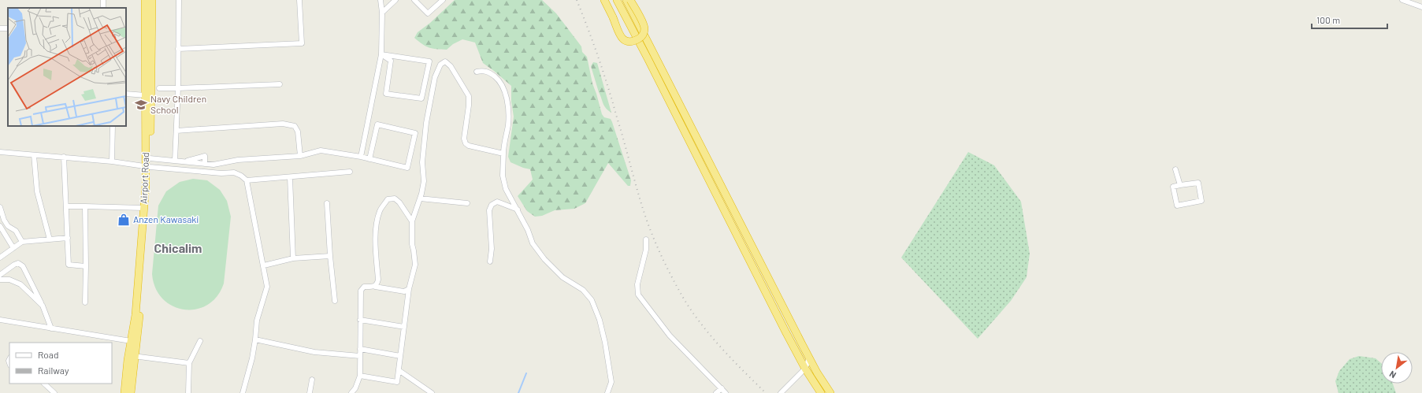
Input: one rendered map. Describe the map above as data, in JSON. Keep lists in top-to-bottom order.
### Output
{
  "streets": {
    "highway": ["Airport Road"]
  },
  "districts": ["Chicalim"],
  "places": {
    "school or university": ["Navy Children School"],
    "shop": ["Anzen Kawasaki"]
  },
  "legend": ["Road", "Railway"],
  "scale_bar": "100 m",
  "north": "bottom left"
}
